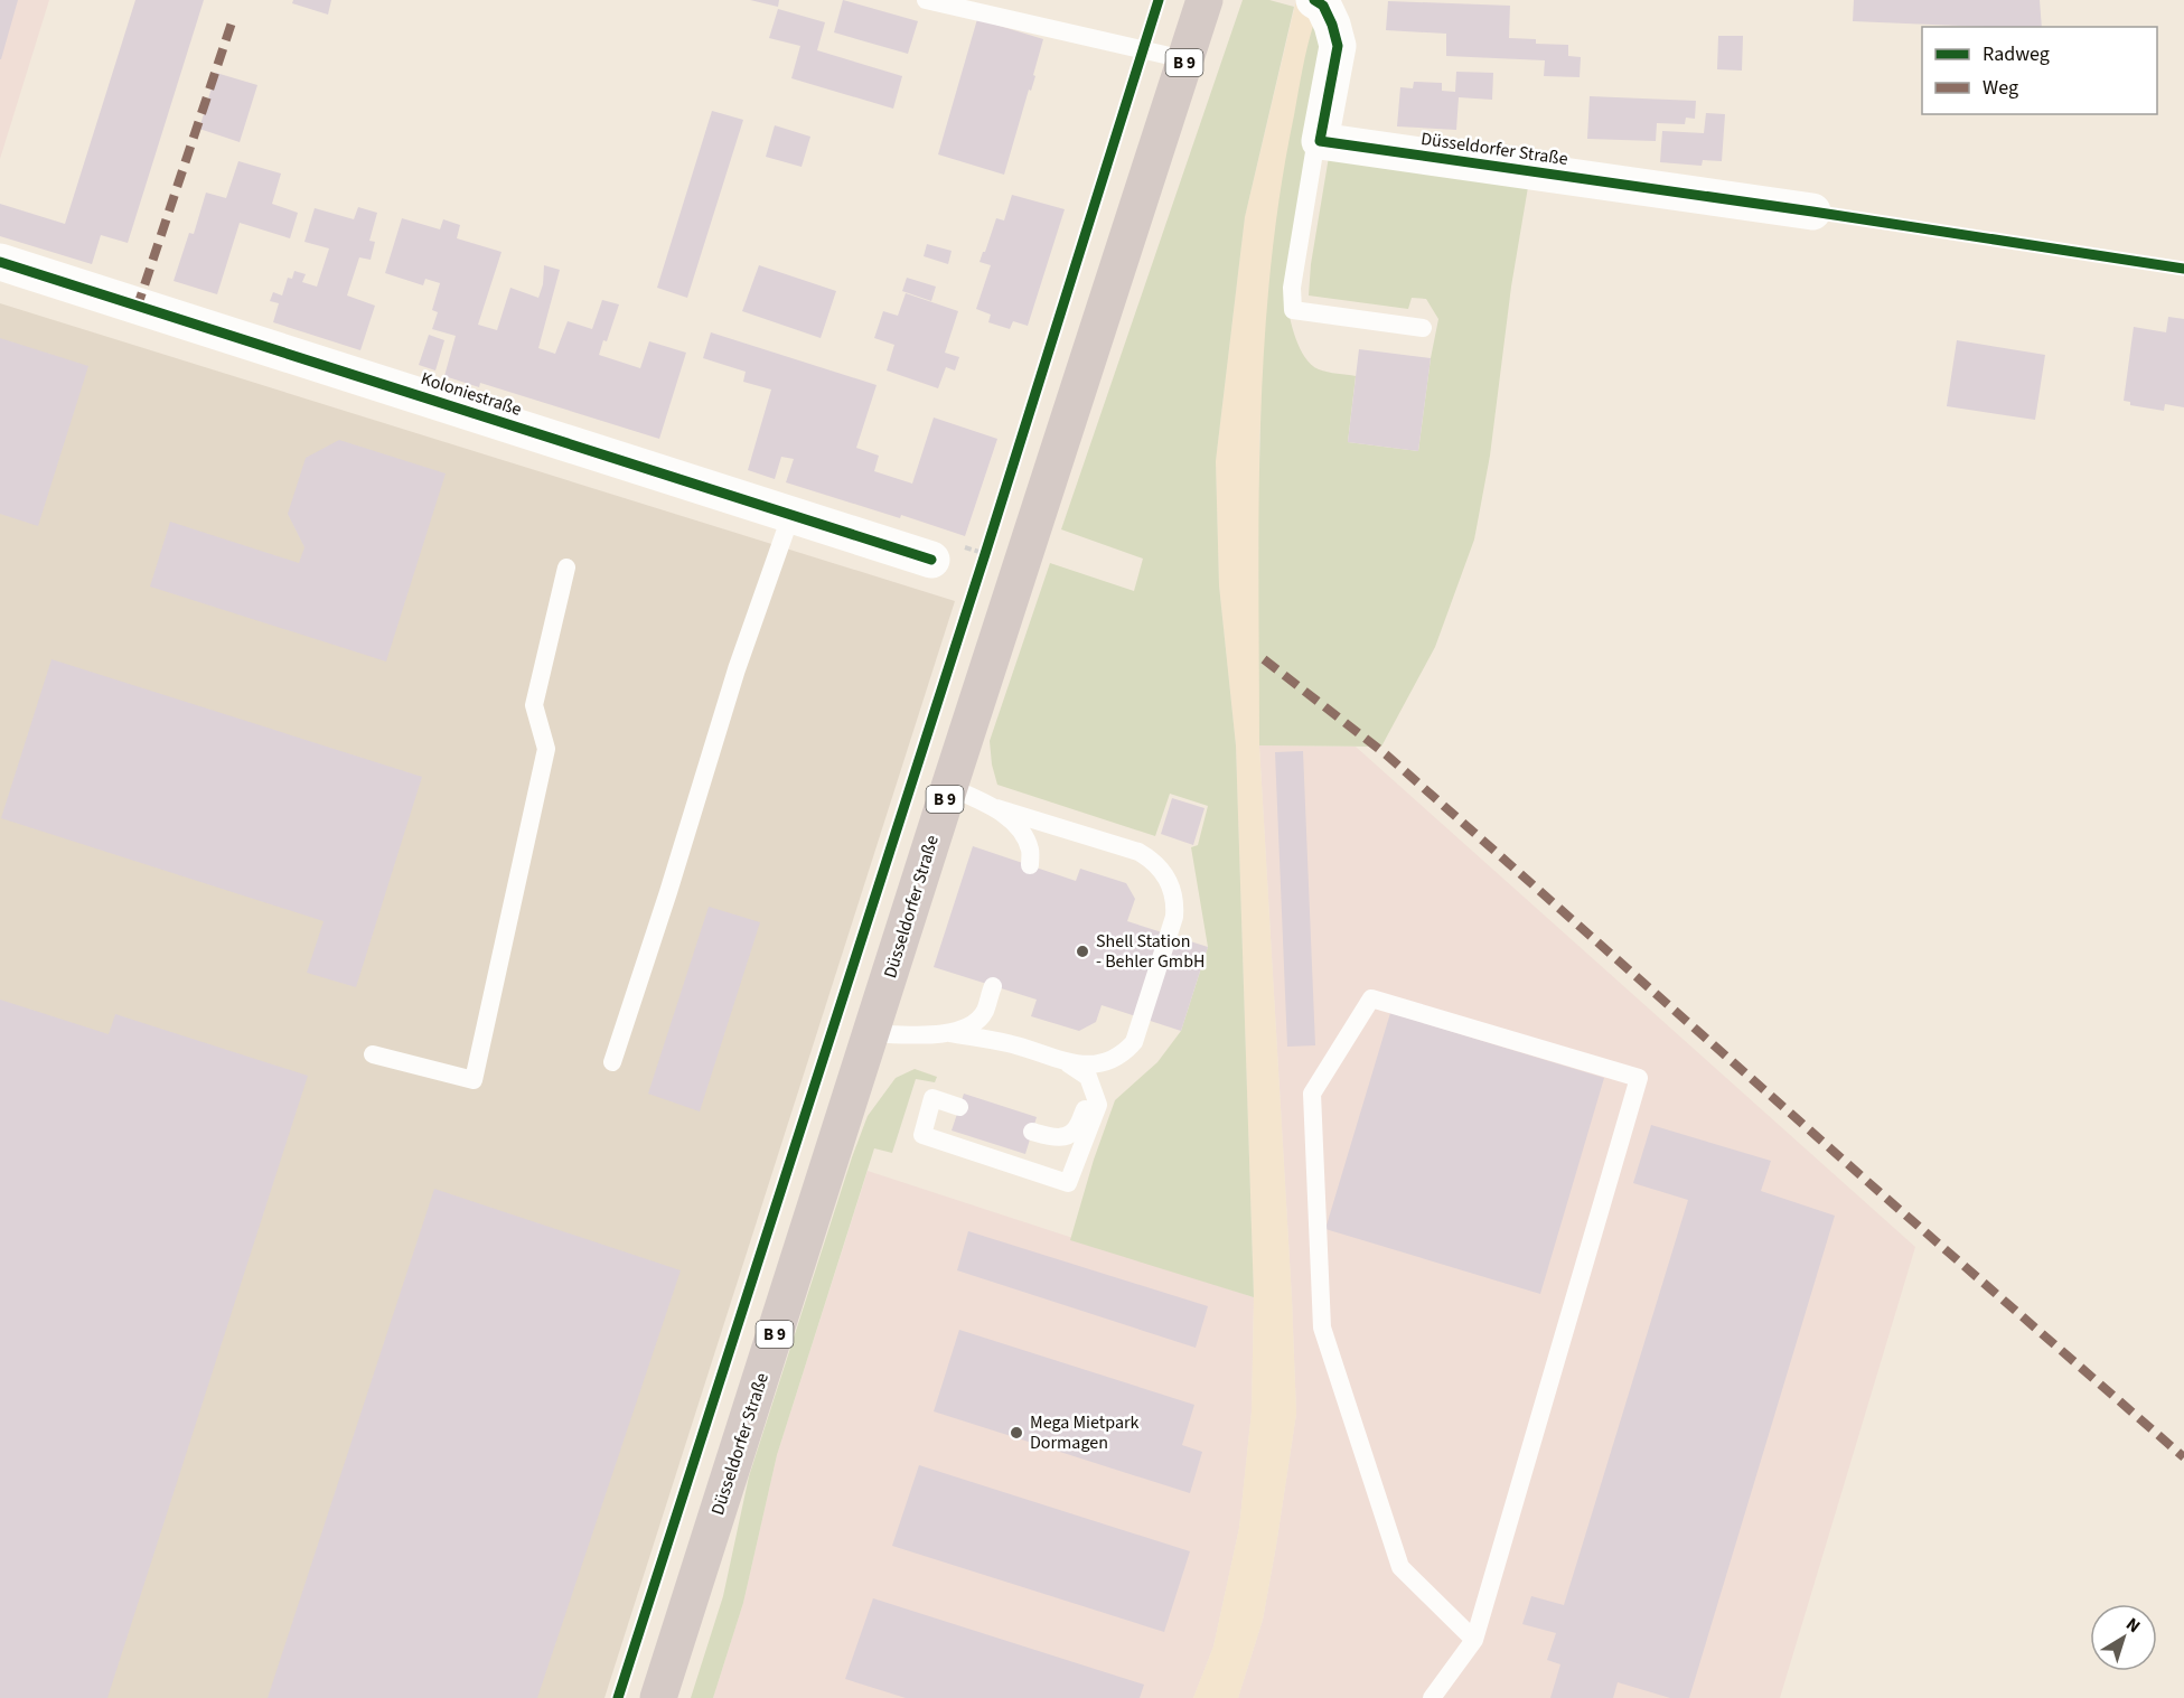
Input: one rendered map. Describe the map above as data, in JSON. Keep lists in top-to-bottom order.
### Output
{
  "streets": {
    "main road": ["B 9", "Düsseldorfer Straße"],
    "street": ["Koloniestraße"]
  },
  "places": ["Shell Station - Behler GmbH", "Mega Mietpark Dormagen"],
  "legend": ["Radweg", "Weg"],
  "north": "top right"
}
